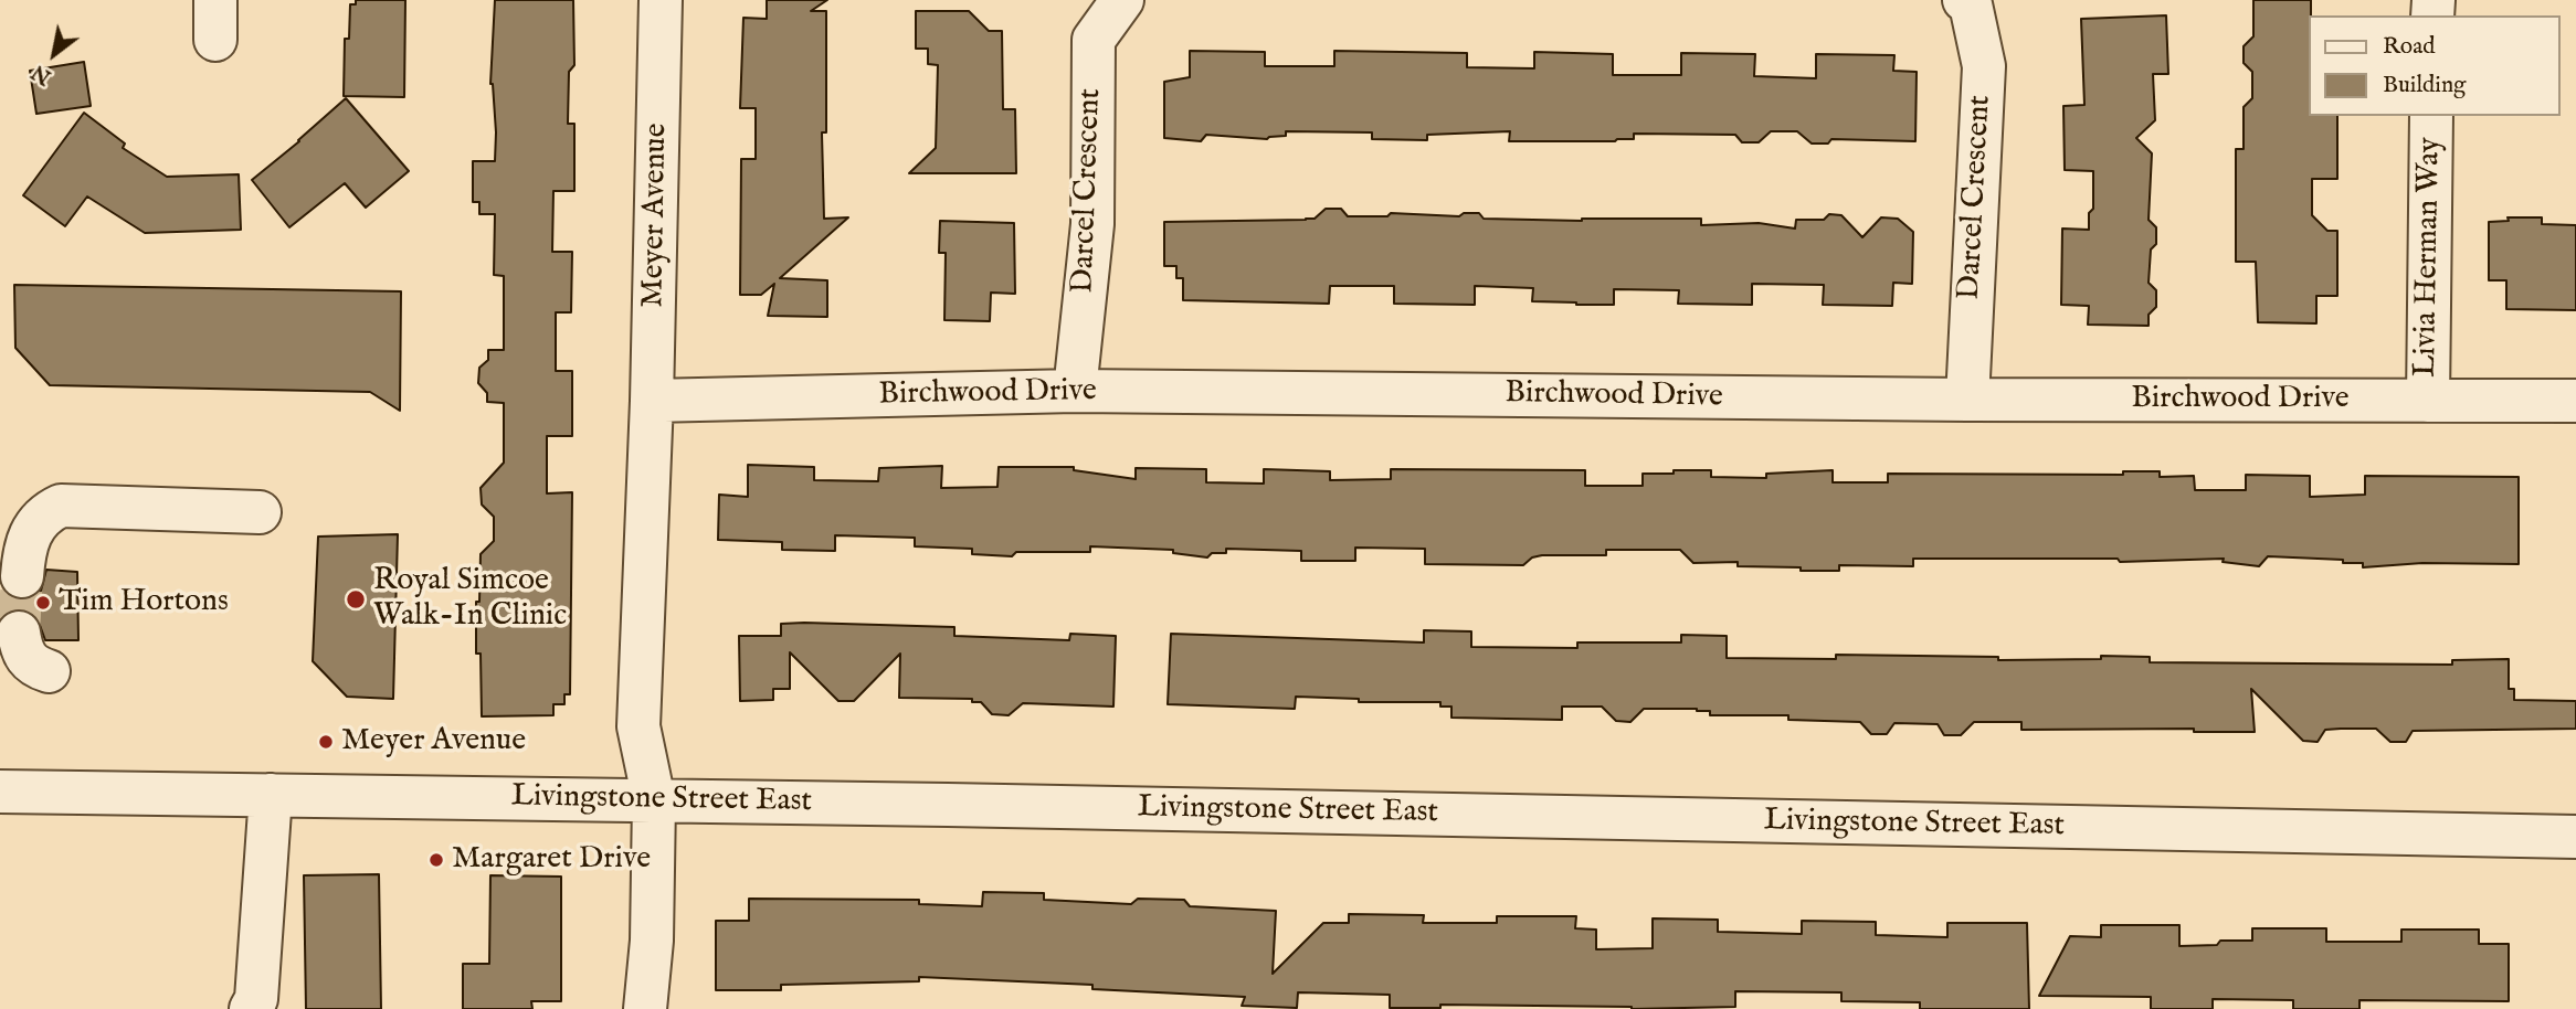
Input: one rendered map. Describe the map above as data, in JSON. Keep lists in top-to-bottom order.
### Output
{
  "streets": {
    "street": [
      "Darcel Crescent",
      "Meyer Avenue",
      "Livia Herman Way",
      "Birchwood Drive",
      "Livingstone Street East"
    ]
  },
  "crossings": [
    ["Darcel Crescent", "Birchwood Drive"],
    ["Meyer Avenue", "Birchwood Drive"],
    ["Meyer Avenue", "Livingstone Street East"],
    ["Livia Herman Way", "Birchwood Drive"]
  ],
  "places": [
    "Royal Simcoe Walk-In Clinic",
    "Tim Hortons",
    "Meyer Avenue",
    "Margaret Drive"
  ],
  "legend": ["Road", "Building"],
  "north": "bottom left"
}
